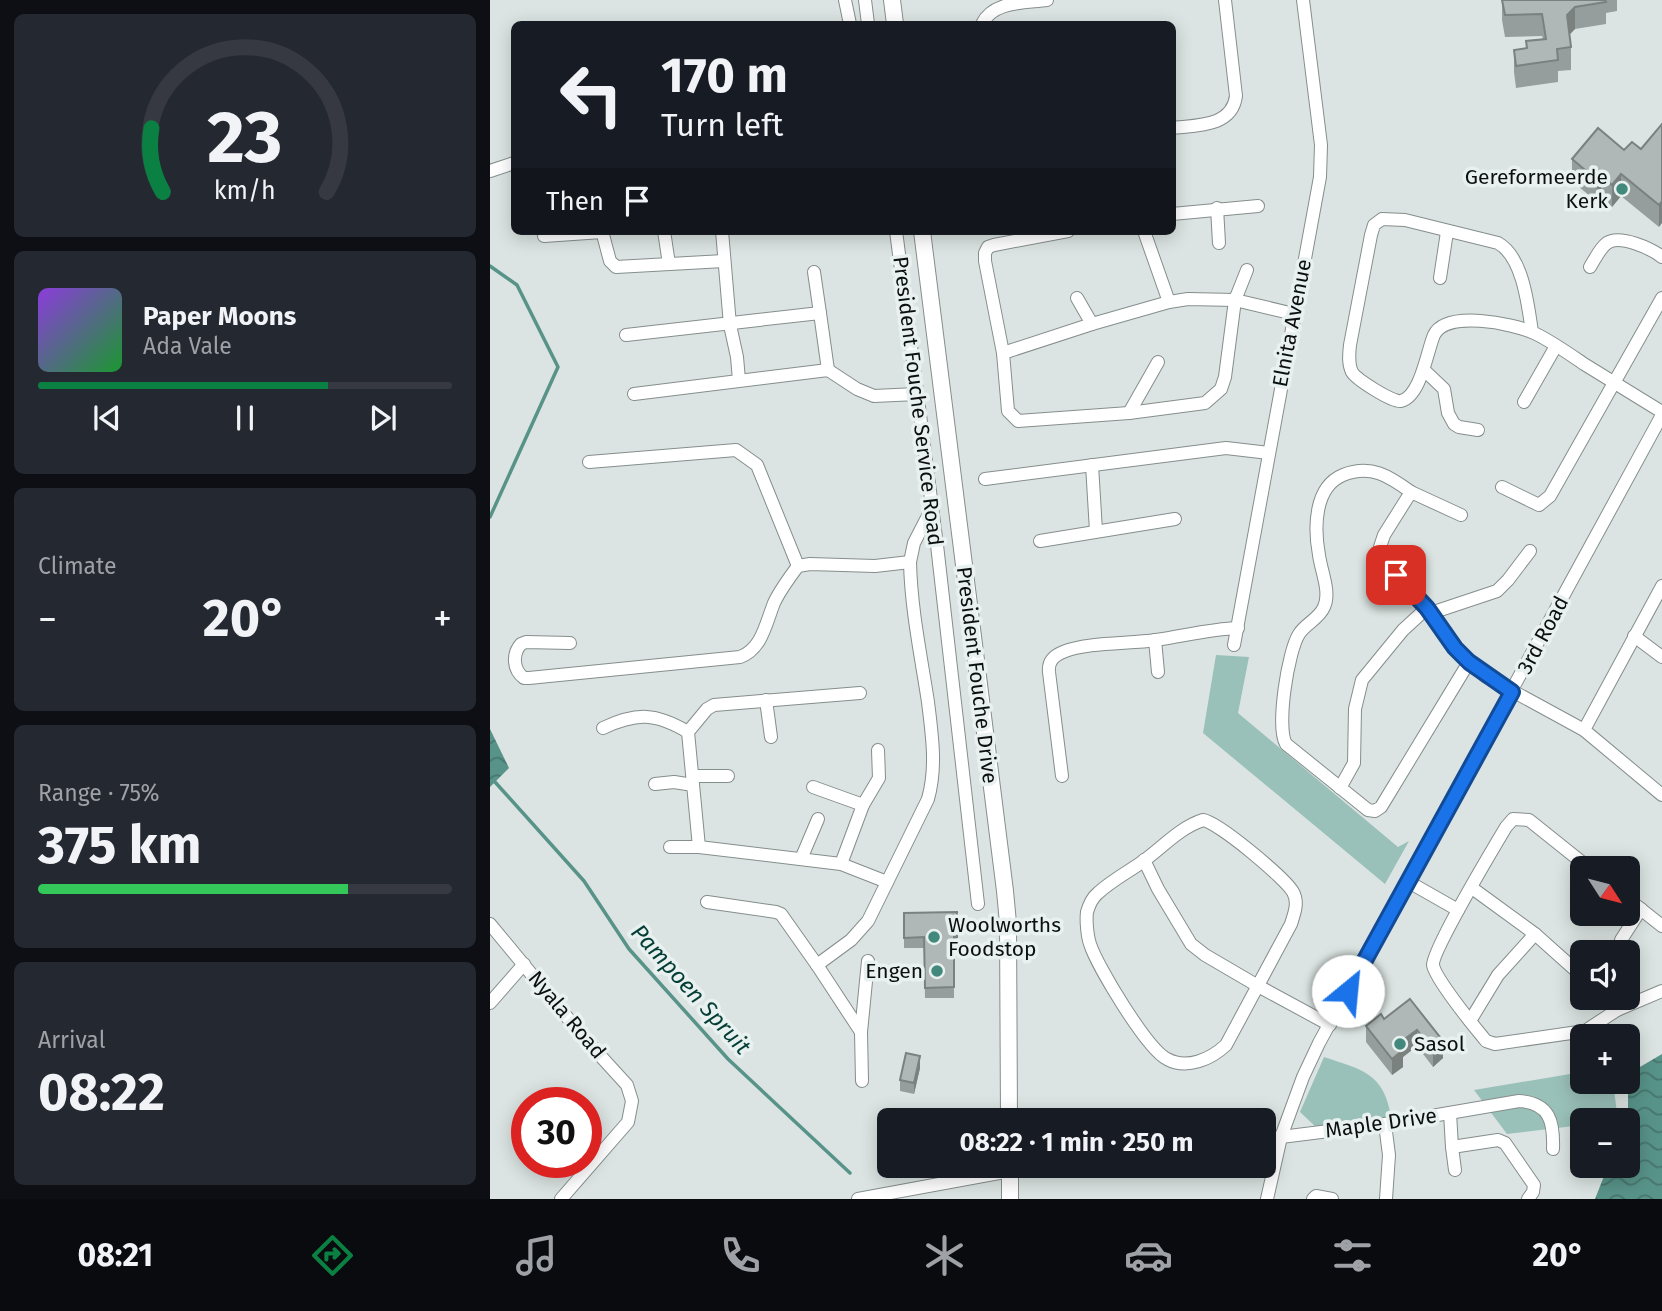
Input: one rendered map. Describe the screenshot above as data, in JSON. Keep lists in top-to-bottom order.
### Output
{
  "streets": {
    "street": [
      "Elnita Avenue",
      "President Fouche Service Road",
      "3rd Road",
      "President Fouche Drive",
      "Nyala Road",
      "Maple Drive"
    ]
  },
  "crossings": [
    ["3rd Road", "Maple Drive"]
  ],
  "water": ["Pampoen Spruit"],
  "places": [
    "Gereformeerde Kerk",
    "Woolworths Foodstop",
    "Engen",
    "Sasol"
  ],
  "north": "bottom right",
  "page": {
    "turn": ["170 m", "Turn left"],
    "then": "Then",
    "song": ["Paper Moons", "Ada Vale"],
    "tile": [
      "Climate",
      ["Range · 75%", "375 km"],
      ["Arrival", "08:22"]
    ],
    "heat": ["−", "20°", "+"],
    "map_buttons": ["+", "−"],
    "limit": "30",
    "trip": "08:22 · 1 min · 250 m",
    "tabs": ["08:21", "20°"],
    "gauge": ["23", "km/h"]
  }
}
